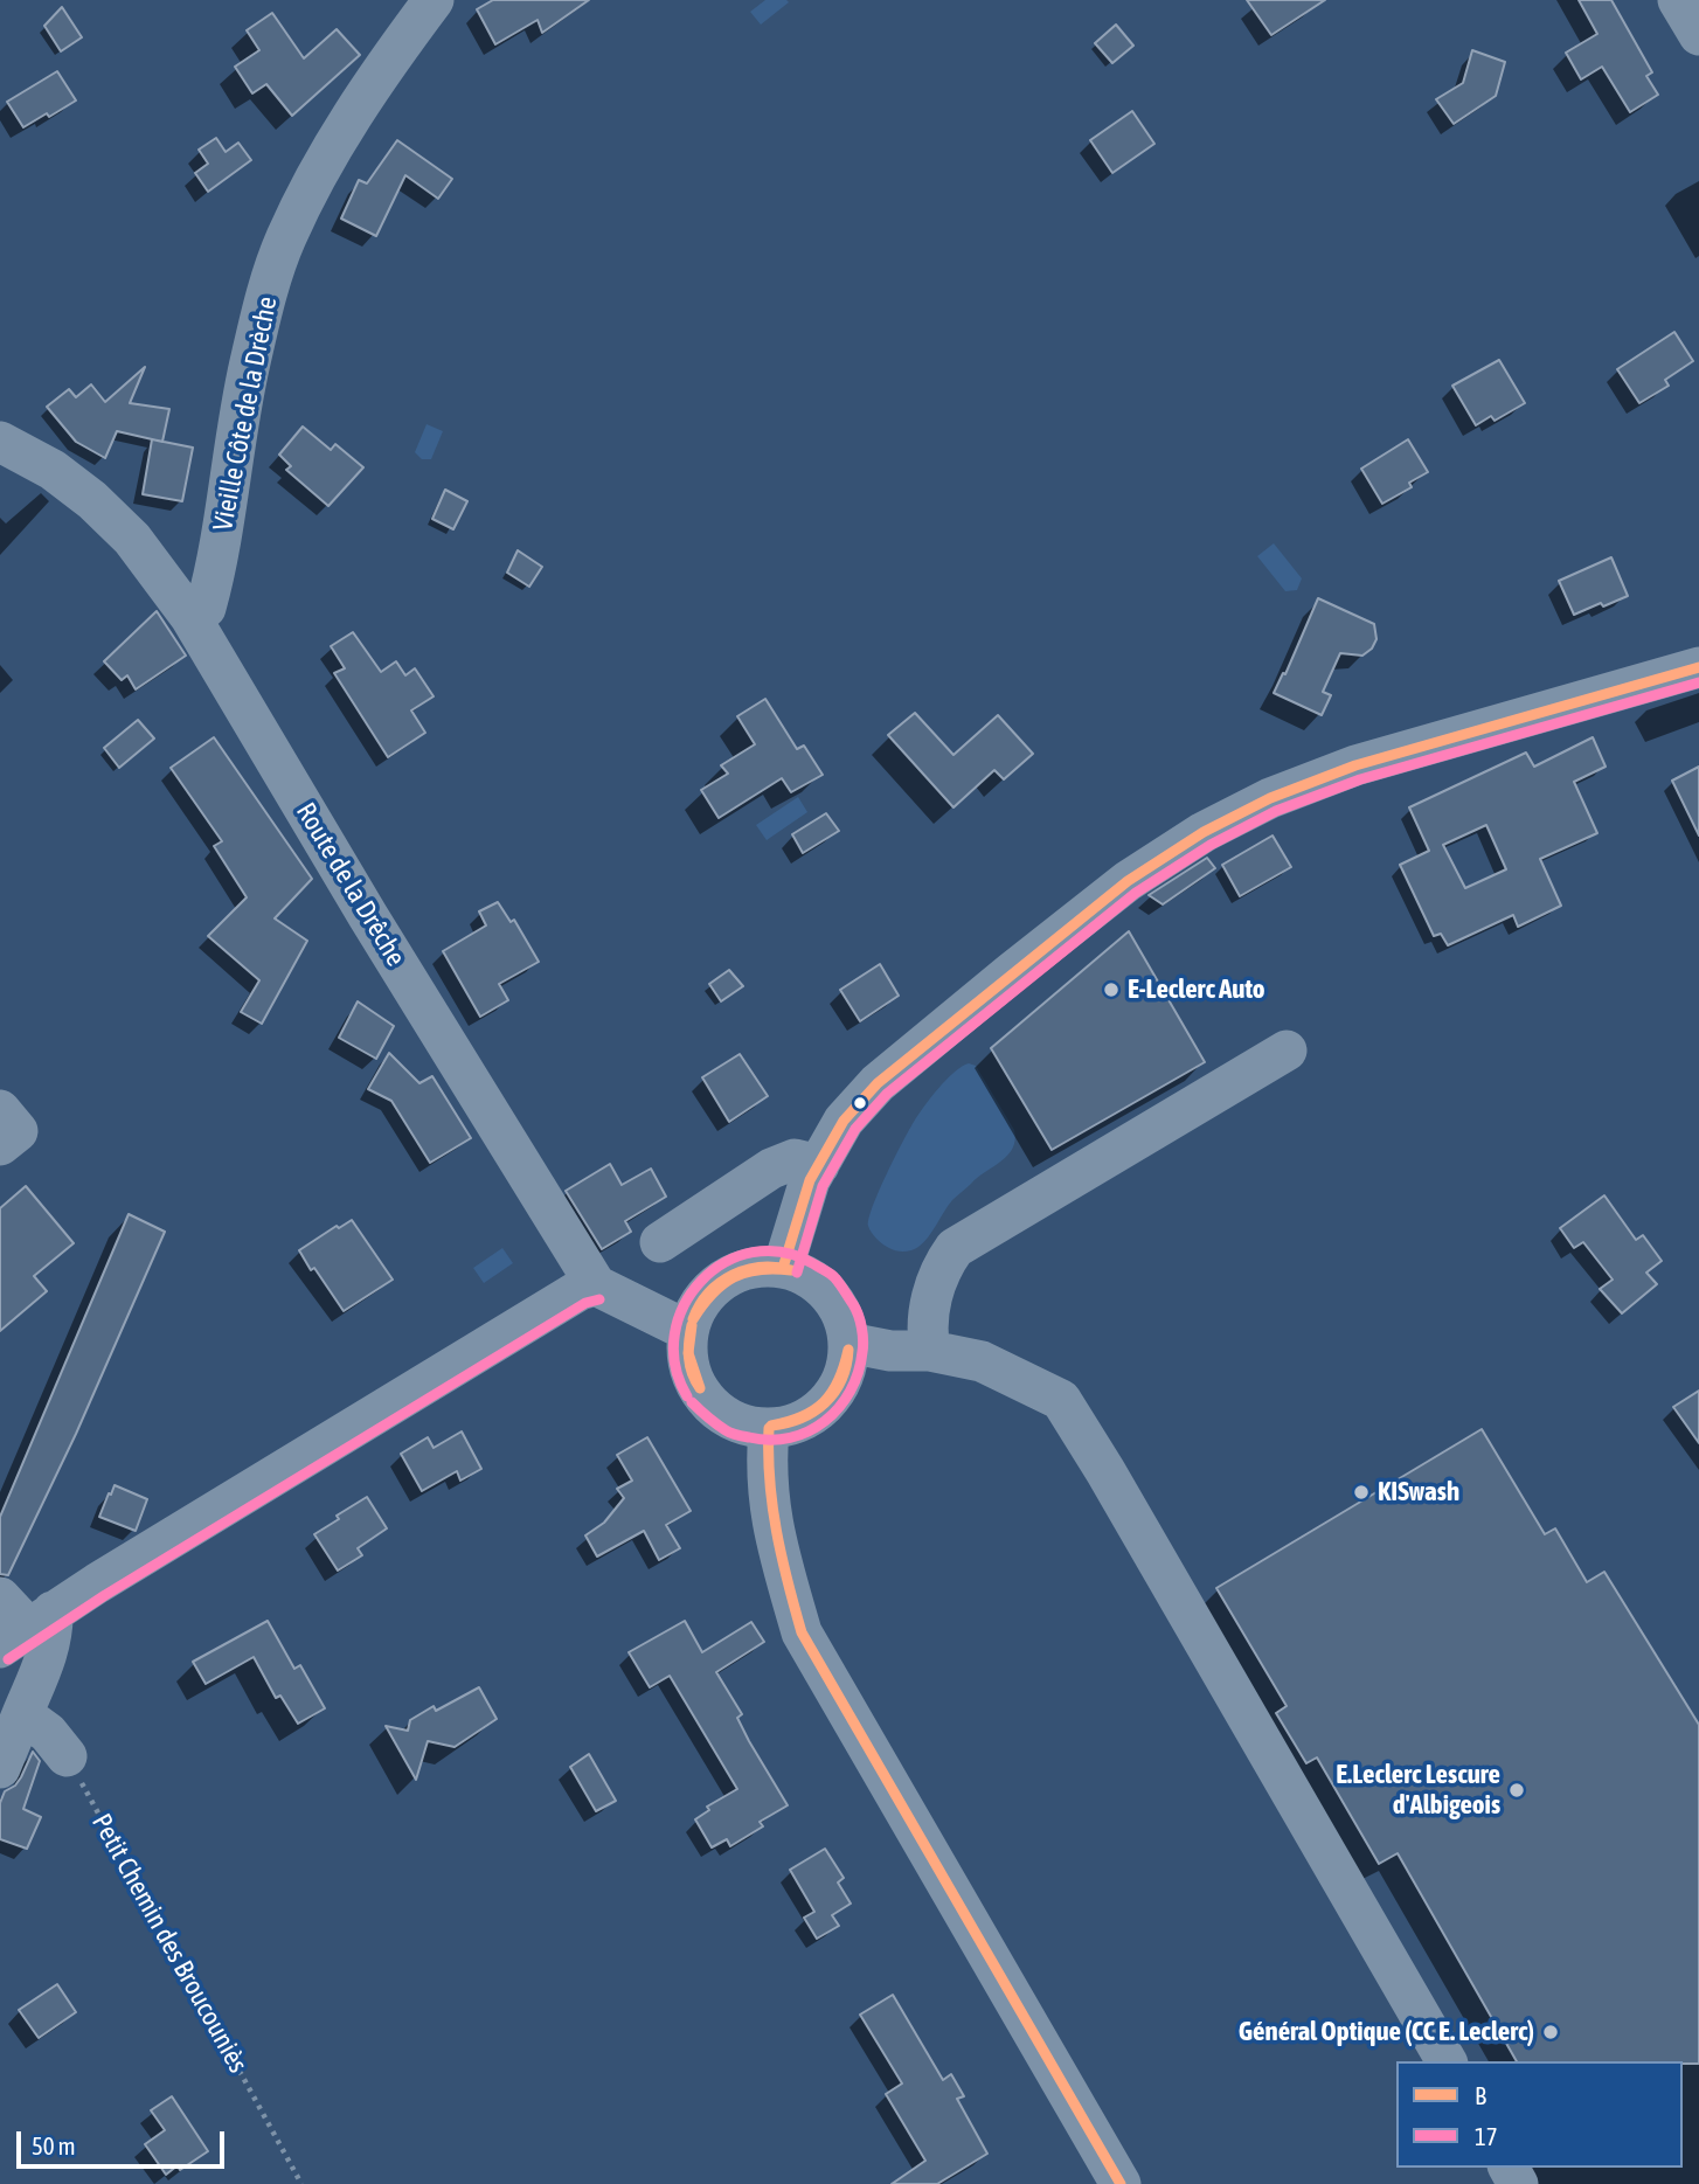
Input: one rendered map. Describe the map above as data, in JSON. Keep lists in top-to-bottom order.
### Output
{
  "streets": {
    "street": ["Vieille Côte de la Drèche", "Route de la Drêche"],
    "path": ["Petit Chemin des Broucouniès"]
  },
  "crossings": [
    ["Vieille Côte de la Drèche", "Route de la Drêche"]
  ],
  "places": [
    "E-Leclerc Auto",
    "KISwash",
    "E.Leclerc Lescure d'Albigeois",
    "Général Optique (CC E. Leclerc)"
  ],
  "lines": ["transit line B", "transit line 17"],
  "legend": ["B", "17"],
  "scale_bar": "50 m"
}
